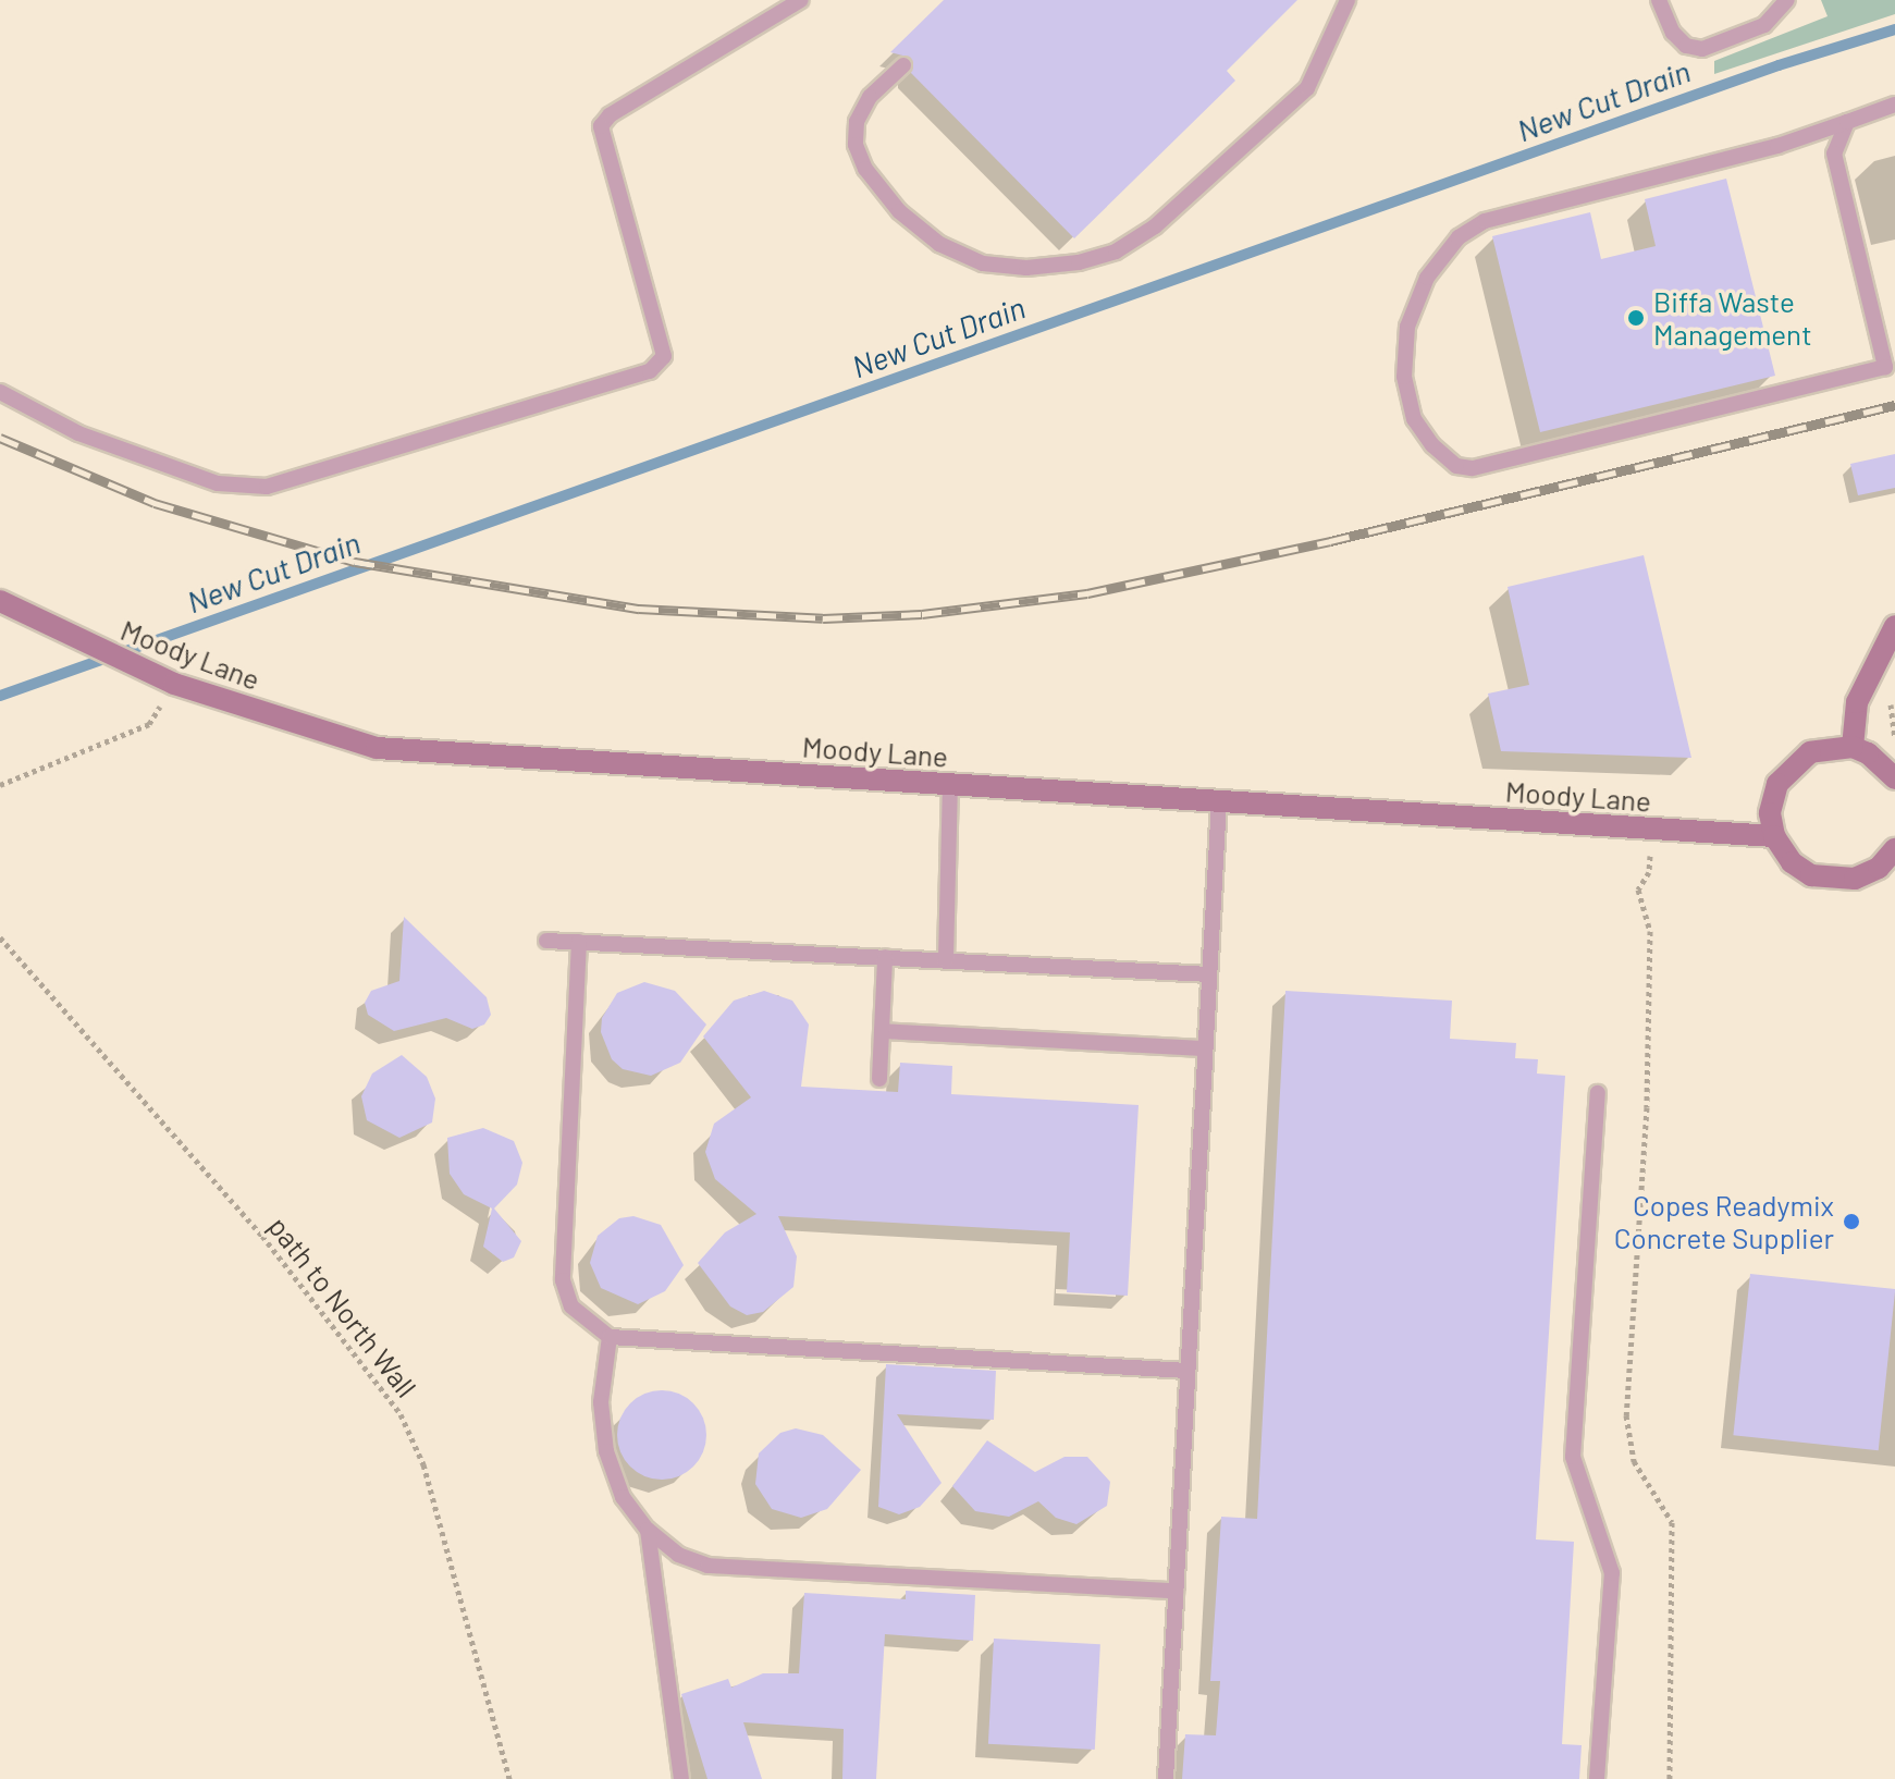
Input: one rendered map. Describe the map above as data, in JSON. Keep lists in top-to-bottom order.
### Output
{
  "streets": {
    "street": ["Moody Lane"],
    "path": ["path to North Wall"]
  },
  "water": ["New Cut Drain"],
  "places": ["Biffa Waste Management", "Copes Readymix Concrete Supplier"]
}
